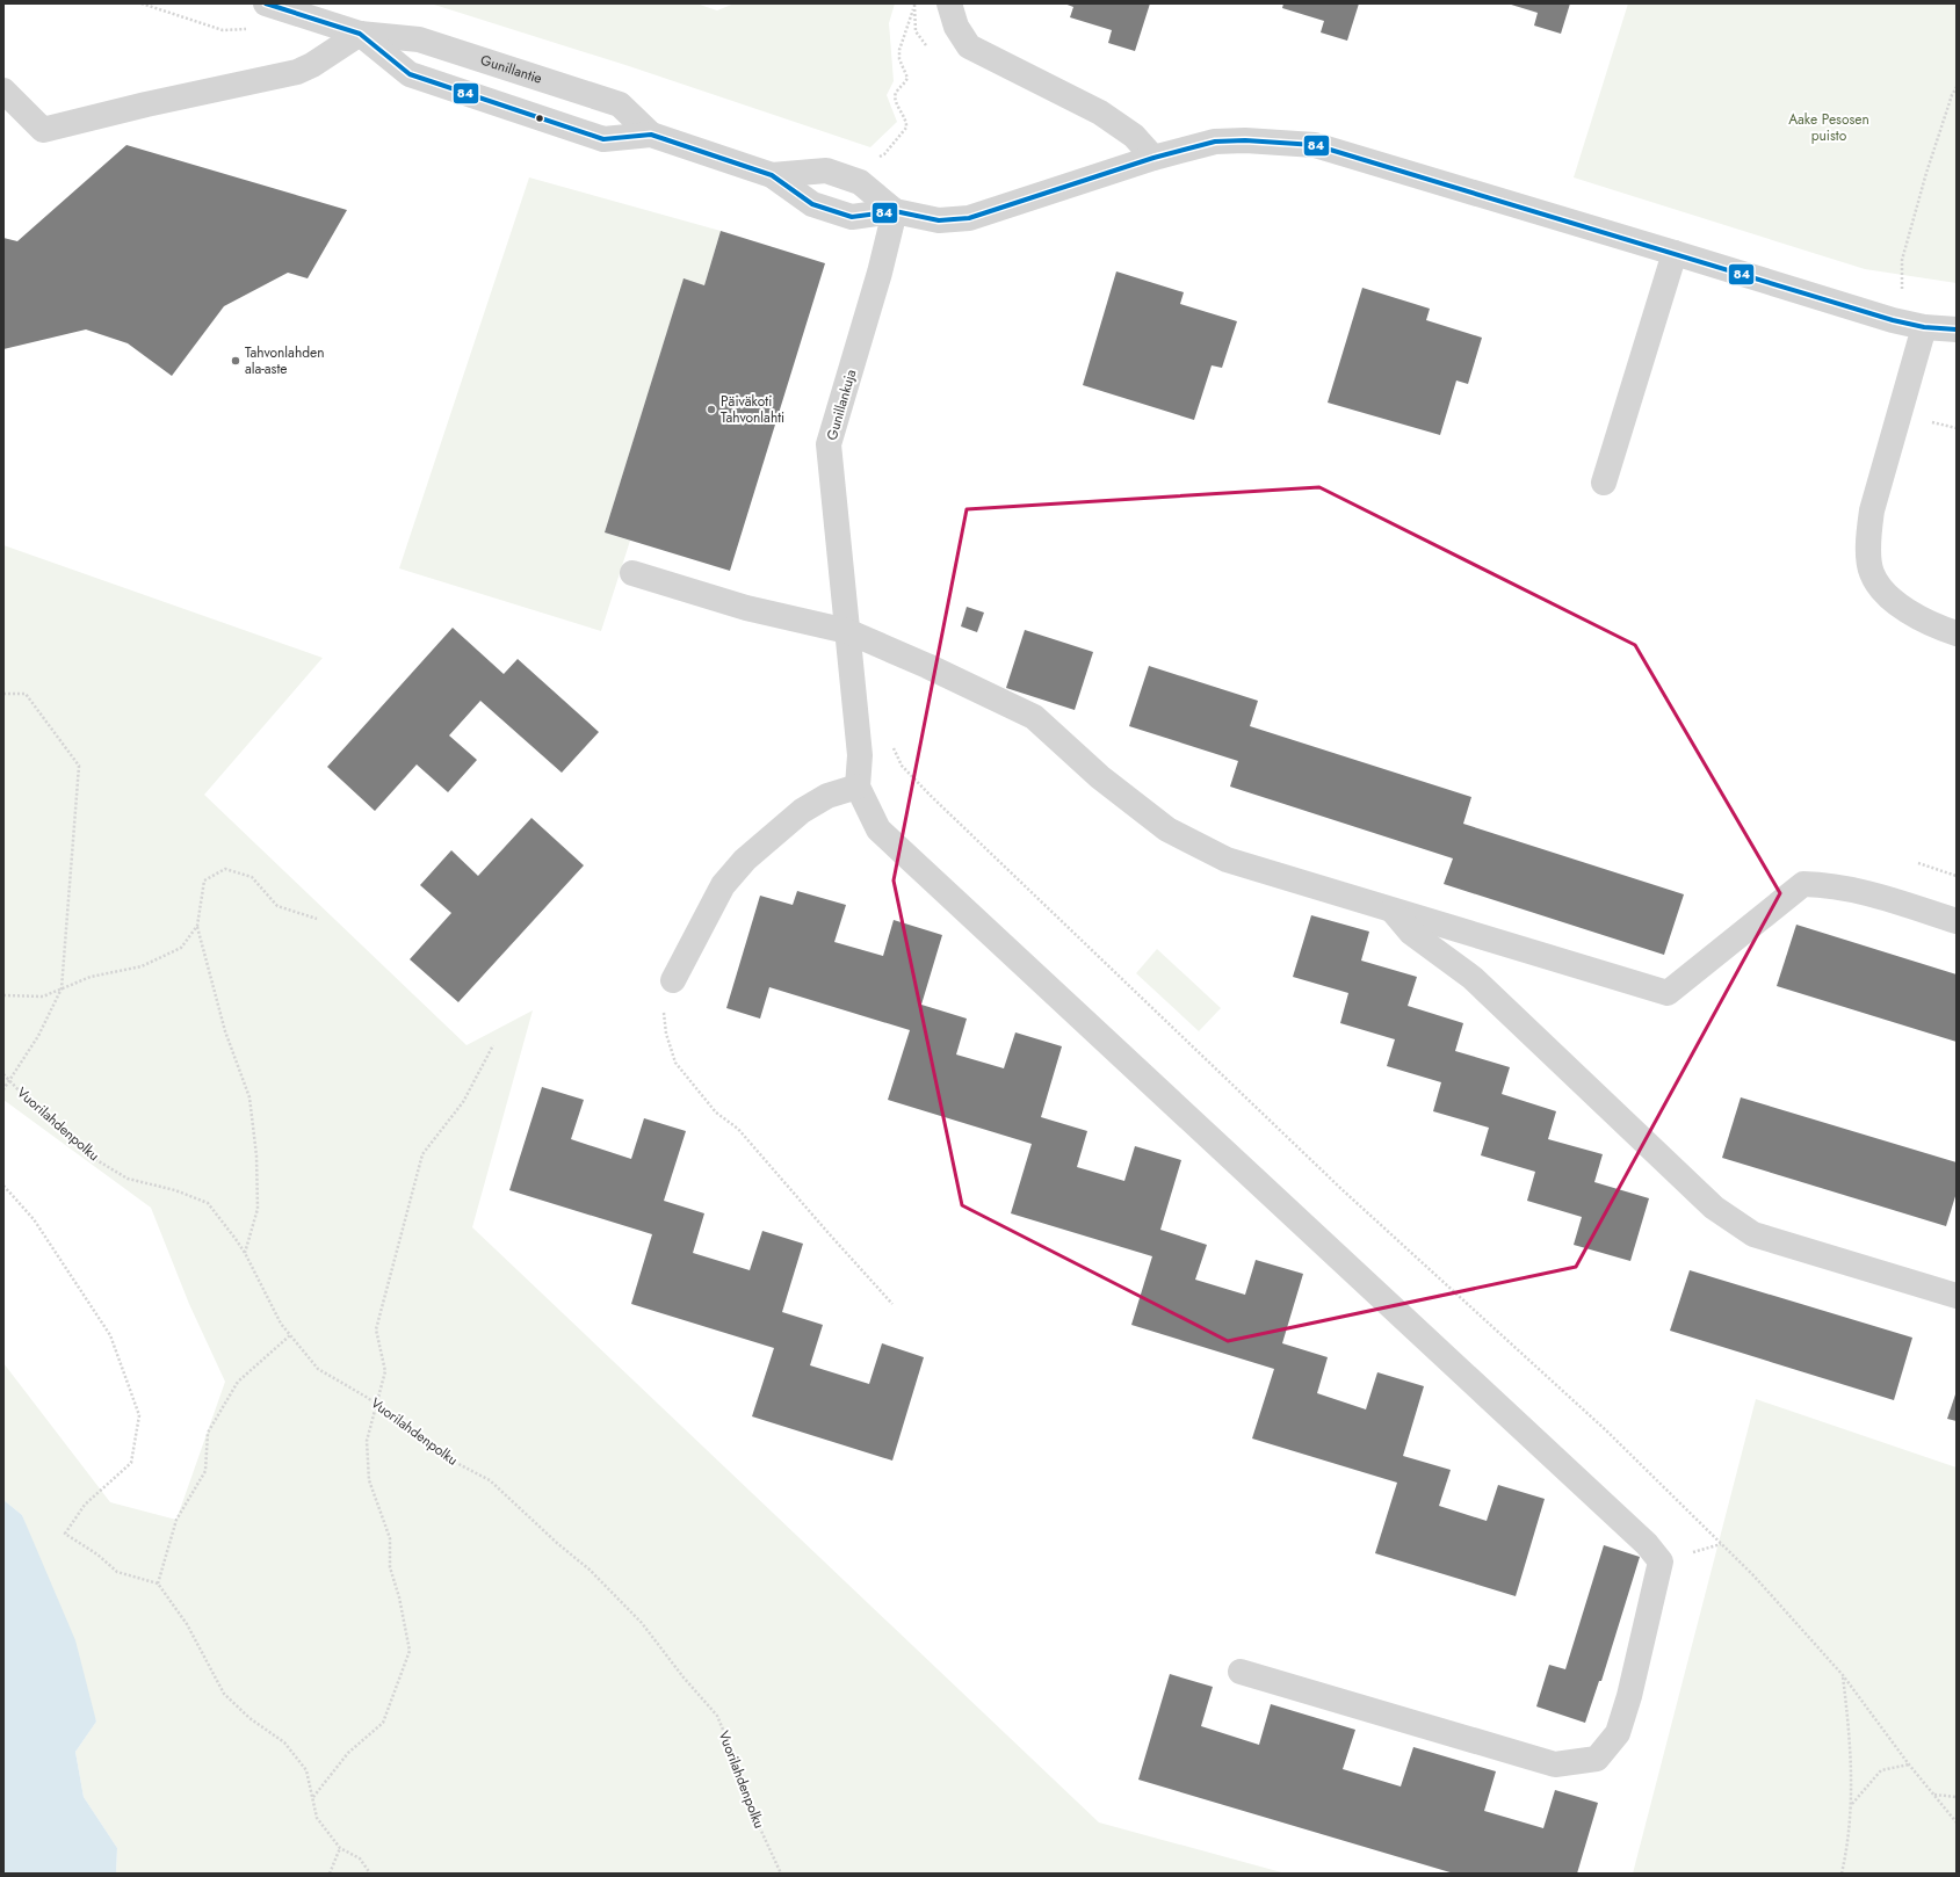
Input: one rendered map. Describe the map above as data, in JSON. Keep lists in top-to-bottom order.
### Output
{
  "streets": {
    "street": ["Gunillantie", "Gunillankuja"],
    "path": ["Vuorilahdenpolku"]
  },
  "crossings": [
    ["Gunillantie", "Gunillankuja"]
  ],
  "parks": ["Aake Pesosen puisto"],
  "places": ["Tahvonlahden ala-aste", "Päiväkoti Tahvonlahti"],
  "lines": ["transit line 84"]
}
